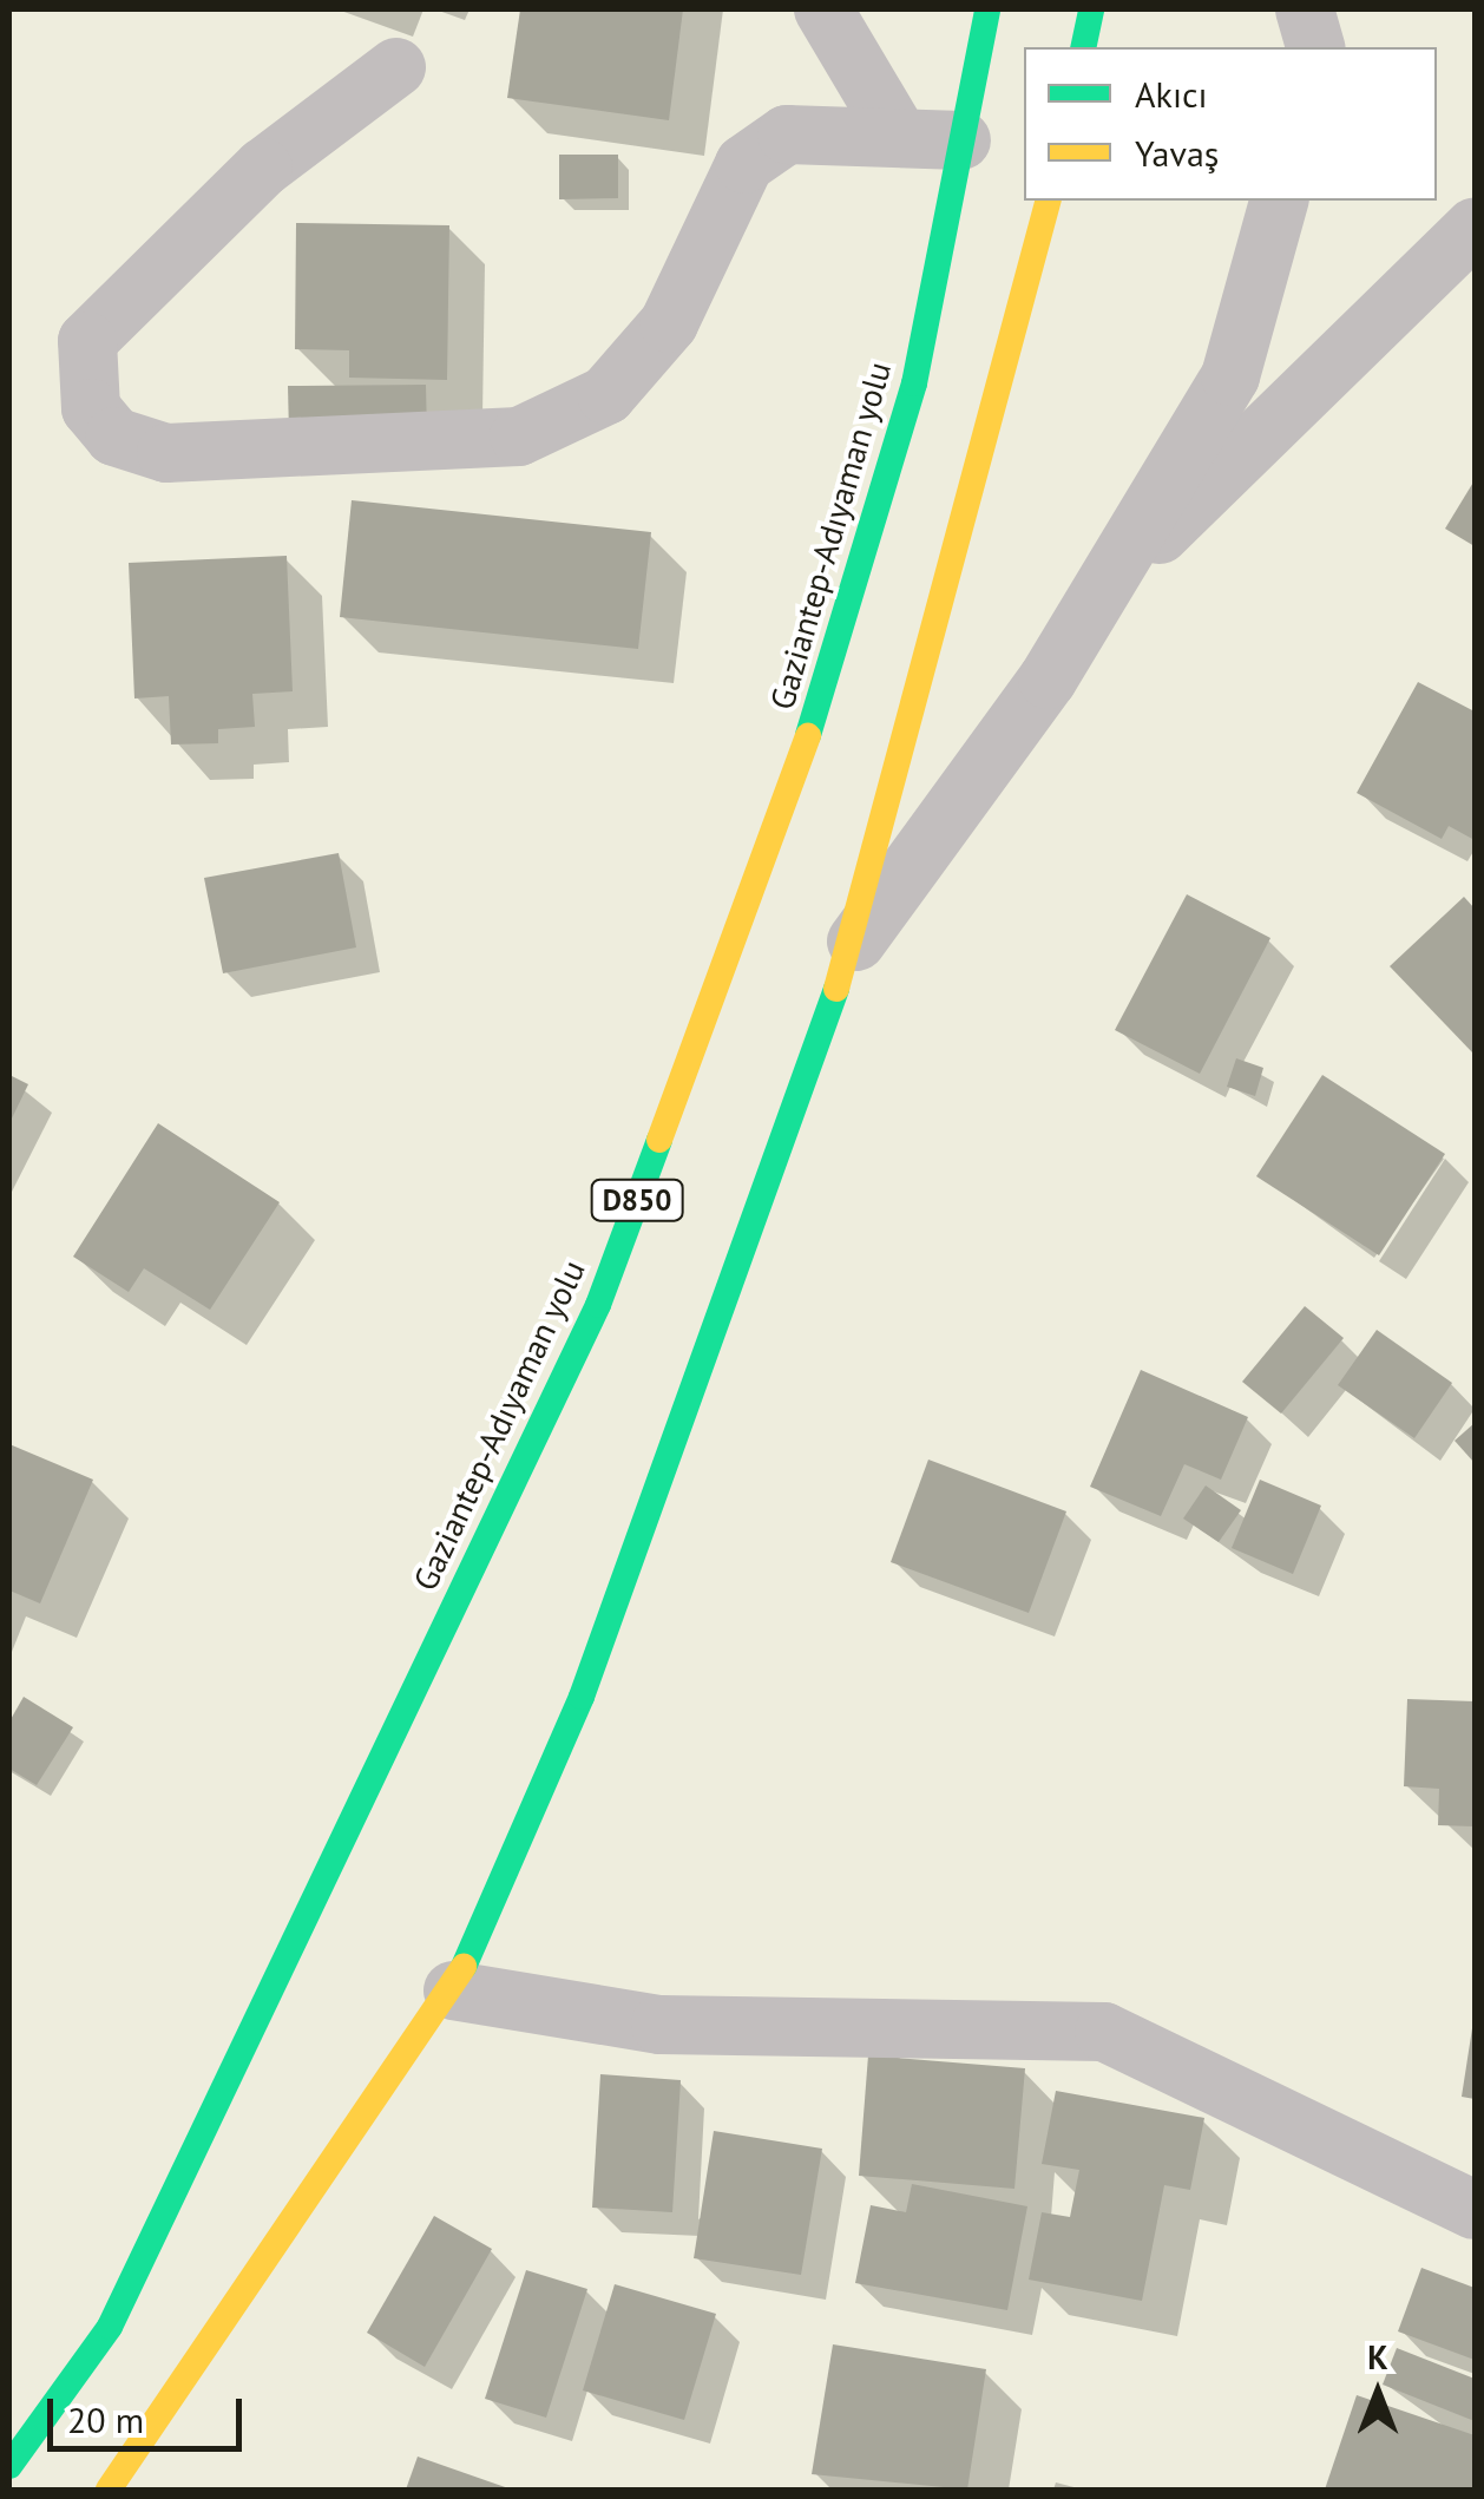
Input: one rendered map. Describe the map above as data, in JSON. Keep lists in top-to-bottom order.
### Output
{
  "streets": {
    "highway": ["Gaziantep-Adıyaman yolu", "D850"]
  },
  "legend": ["Akıcı", "Yavaş"],
  "scale_bar": "20 m",
  "north": "top"
}
